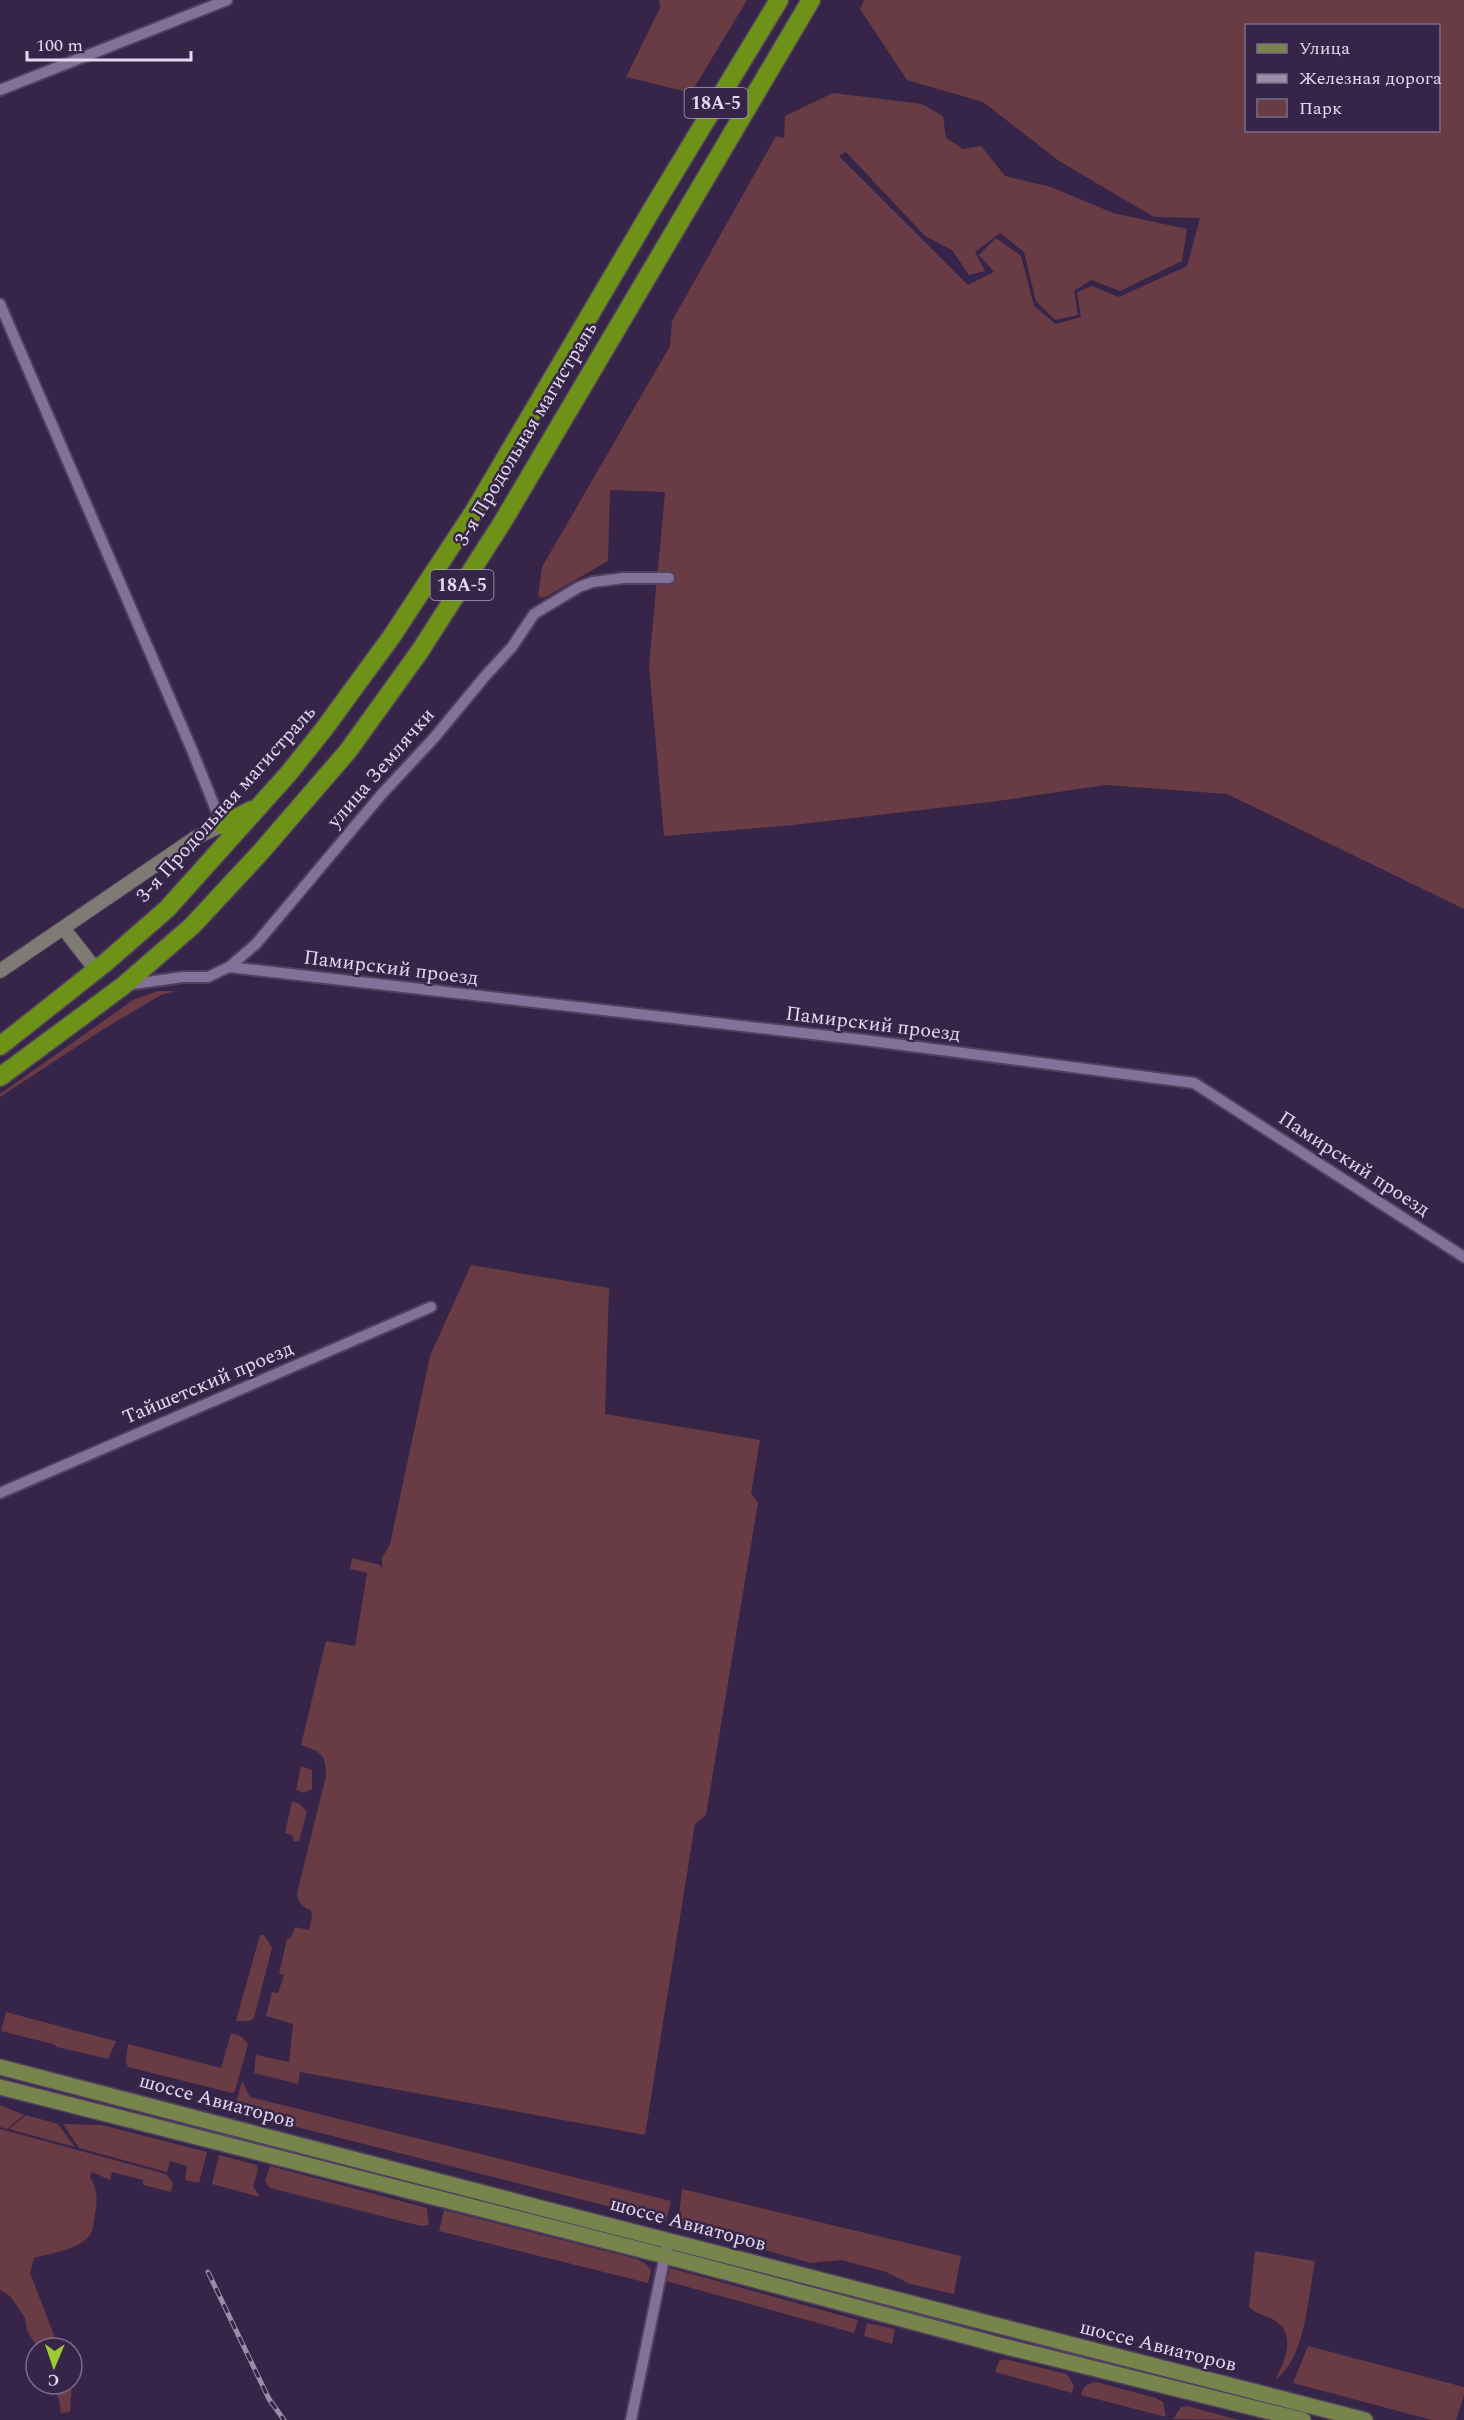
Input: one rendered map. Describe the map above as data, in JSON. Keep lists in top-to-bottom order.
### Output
{
  "streets": {
    "highway": ["18А-5", "3-я Продольная магистраль"],
    "main road": ["шоссе Авиаторов"],
    "street": ["улица Землячки", "Памирский проезд", "Тайшетский проезд"]
  },
  "crossings": [
    ["3-я Продольная магистраль", "улица Землячки"],
    ["улица Землячки", "Памирский проезд"]
  ],
  "legend": ["Улица", "Железная дорога", "Парк"],
  "scale_bar": "100 m",
  "north": "bottom"
}
